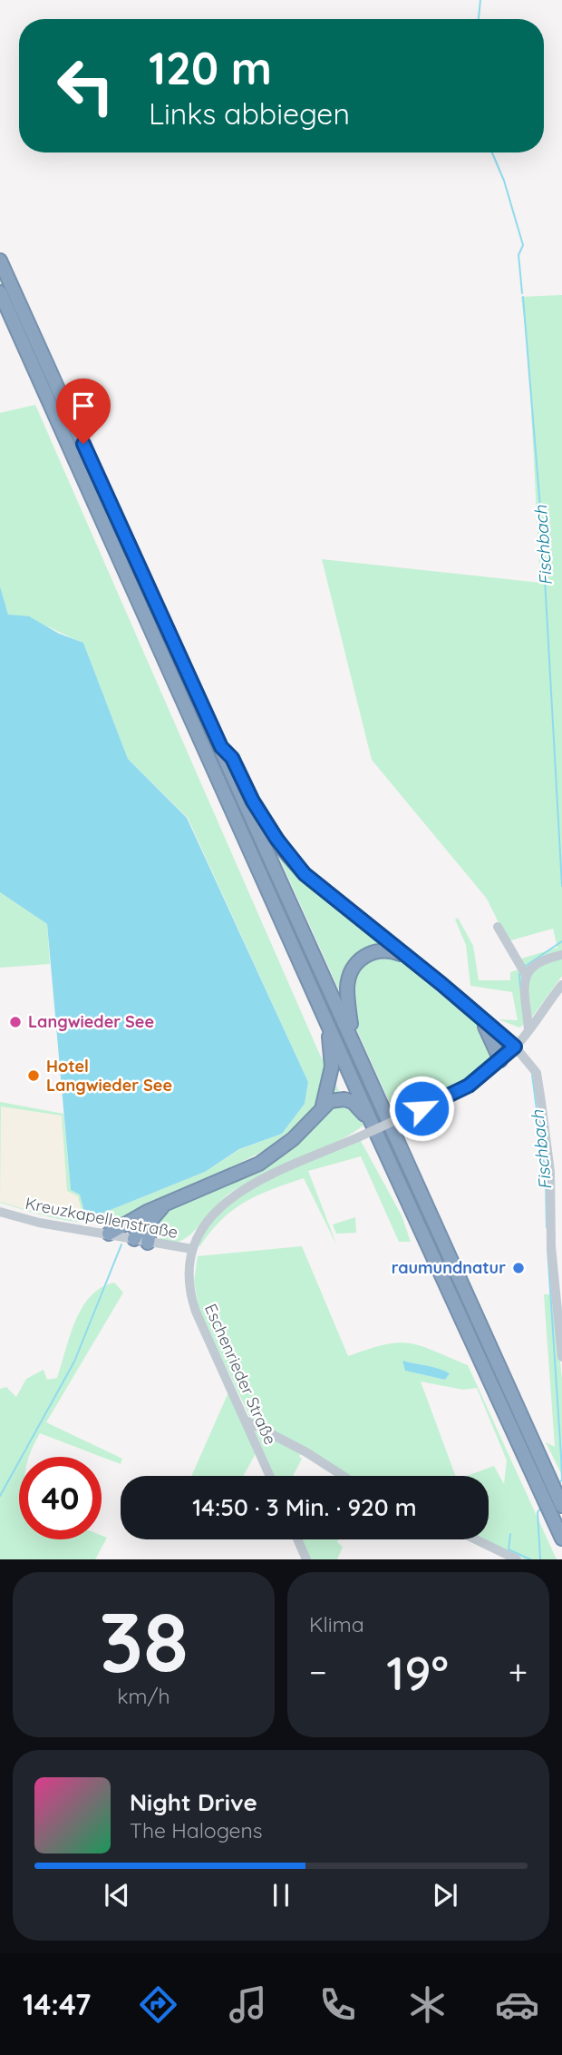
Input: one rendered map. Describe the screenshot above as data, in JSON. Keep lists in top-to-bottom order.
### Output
{
  "streets": {
    "street": ["Kreuzkapellenstraße", "Eschenrieder Straße"]
  },
  "crossings": [
    ["Kreuzkapellenstraße", "Eschenrieder Straße"]
  ],
  "water": ["Fischbach"],
  "places": ["Langwieder See", "Hotel Langwieder See", "raumundnatur"],
  "page": {
    "turn": ["120 m", "Links abbiegen"],
    "limit": "40",
    "trip": "14:50 · 3 Min. · 920 m",
    "tile": [
      ["38", "km/h"],
      "Klima"
    ],
    "heat": ["−", "19°", "+"],
    "song": ["Night Drive", "The Halogens"],
    "tabs": "14:47"
  }
}
